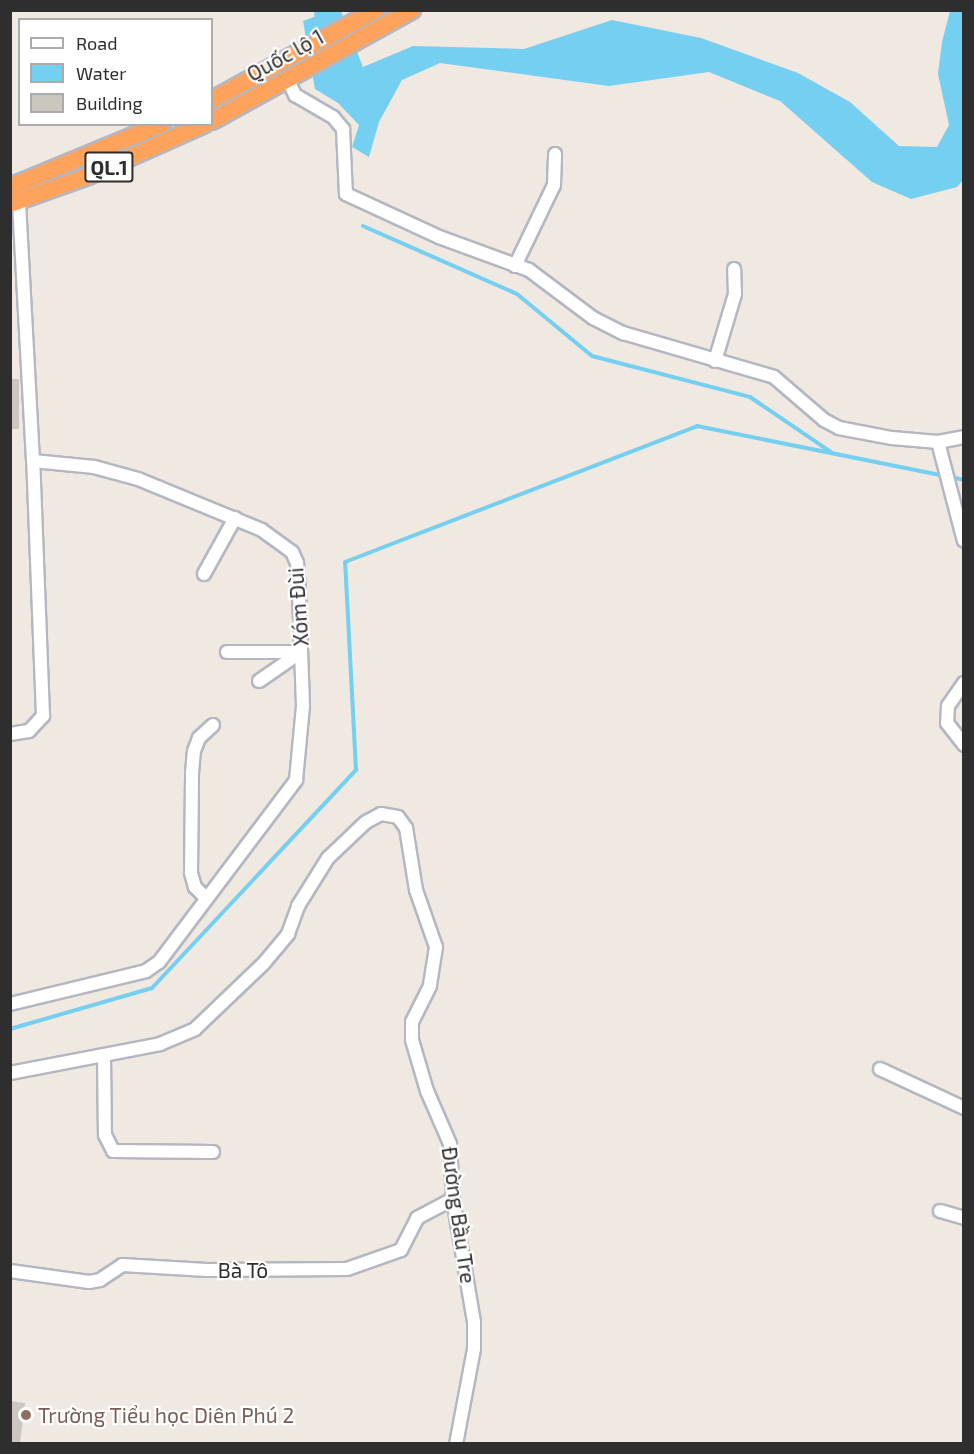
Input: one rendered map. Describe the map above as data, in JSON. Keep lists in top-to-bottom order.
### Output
{
  "streets": {
    "highway": ["Quốc lộ 1", "QL.1"],
    "street": ["Xóm Đùi", "Đường Bầu Tre", "Bà Tô"]
  },
  "crossings": [
    ["Đường Bầu Tre", "Bà Tô"]
  ],
  "places": ["Trường Tiểu học Diên Phú 2"],
  "legend": ["Road", "Water", "Building"]
}
